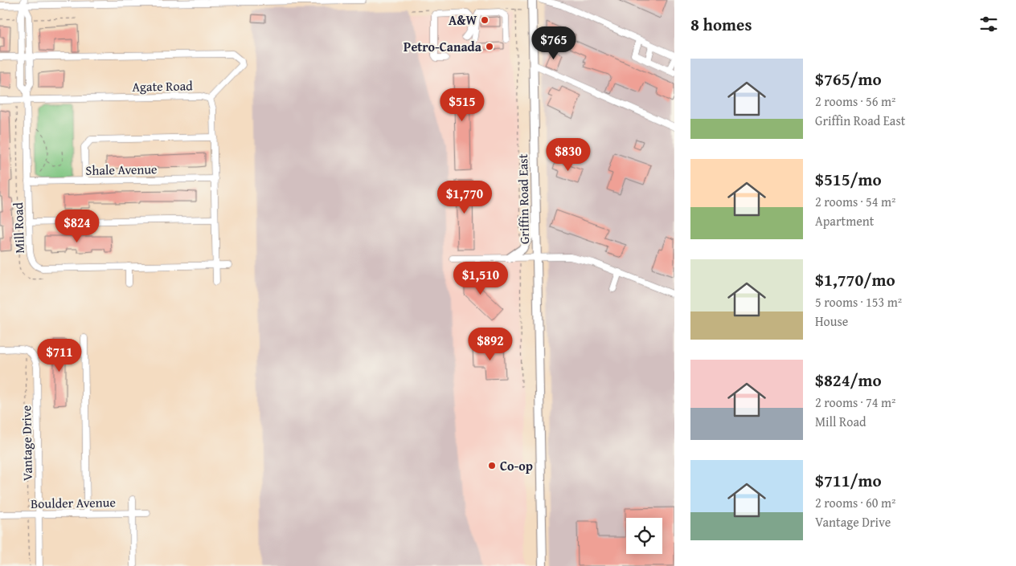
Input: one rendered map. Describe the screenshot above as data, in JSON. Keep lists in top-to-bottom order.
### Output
{
  "streets": {
    "main road": ["Griffin Road East"],
    "street": [
      "Agate Road",
      "Shale Avenue",
      "Mill Road",
      "Vantage Drive",
      "Boulder Avenue"
    ]
  },
  "crossings": [
    ["Agate Road", "Shale Avenue"],
    ["Agate Road", "Mill Road"],
    ["Shale Avenue", "Mill Road"],
    ["Vantage Drive", "Boulder Avenue"]
  ],
  "places": ["A&W", "Petro-Canada", "Co-op"],
  "page": {
    "heading": "8 homes",
    "price": [
      "$765",
      "$515",
      "$830",
      "$1,770",
      "$824",
      "$1,510",
      "$892",
      "$711"
    ],
    "list": [
      {
        "name": "$765/mo",
        "note": "2 rooms · 56 m² · Griffin Road East"
      },
      {
        "name": "$515/mo",
        "note": "2 rooms · 54 m² · Apartment"
      },
      {
        "name": "$1,770/mo",
        "note": "5 rooms · 153 m² · House"
      },
      {
        "name": "$824/mo",
        "note": "2 rooms · 74 m² · Mill Road"
      },
      {
        "name": "$711/mo",
        "note": "2 rooms · 60 m² · Vantage Drive"
      }
    ]
  }
}
